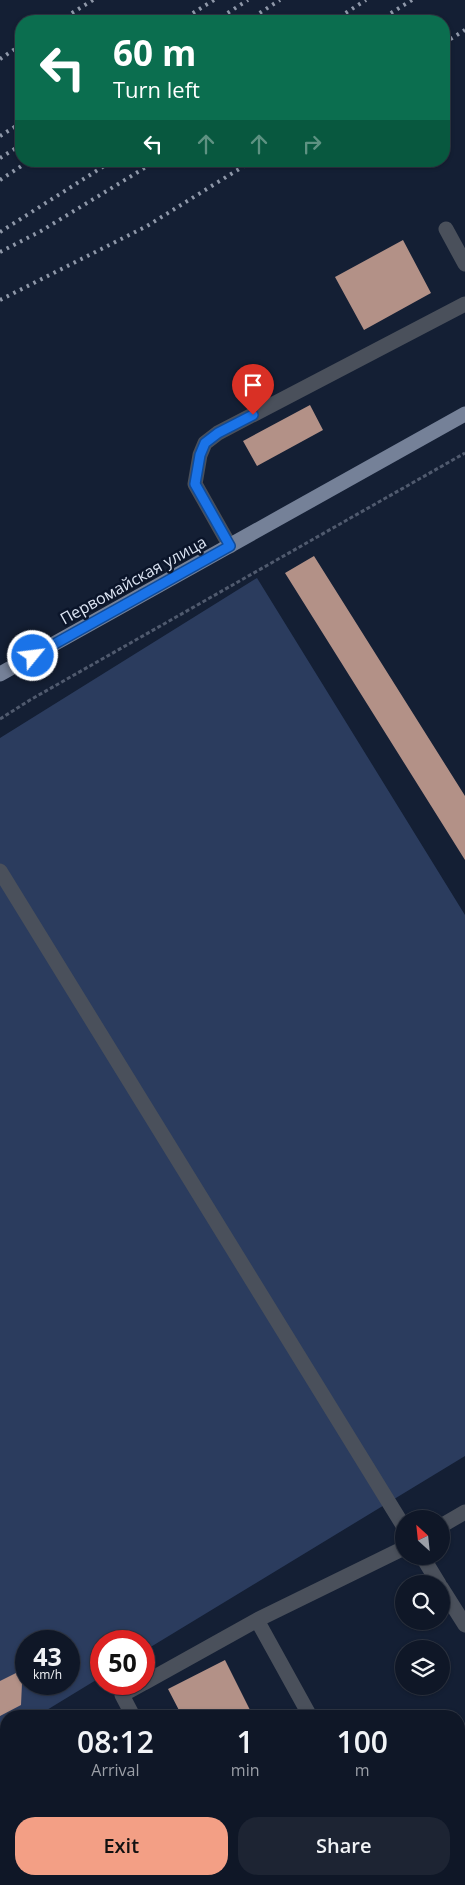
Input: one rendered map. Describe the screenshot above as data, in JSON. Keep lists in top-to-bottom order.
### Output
{
  "streets": {
    "main road": ["Первомайская улица"]
  },
  "north": "top left",
  "page": {
    "turn": ["60 m", "Turn left"],
    "speed": "43 km/h",
    "limit": "50",
    "eta": [
      "08:12",
      "Arrival",
      "1",
      "min",
      "100",
      "m"
    ],
    "buttons": ["Exit", "Share"]
  }
}
